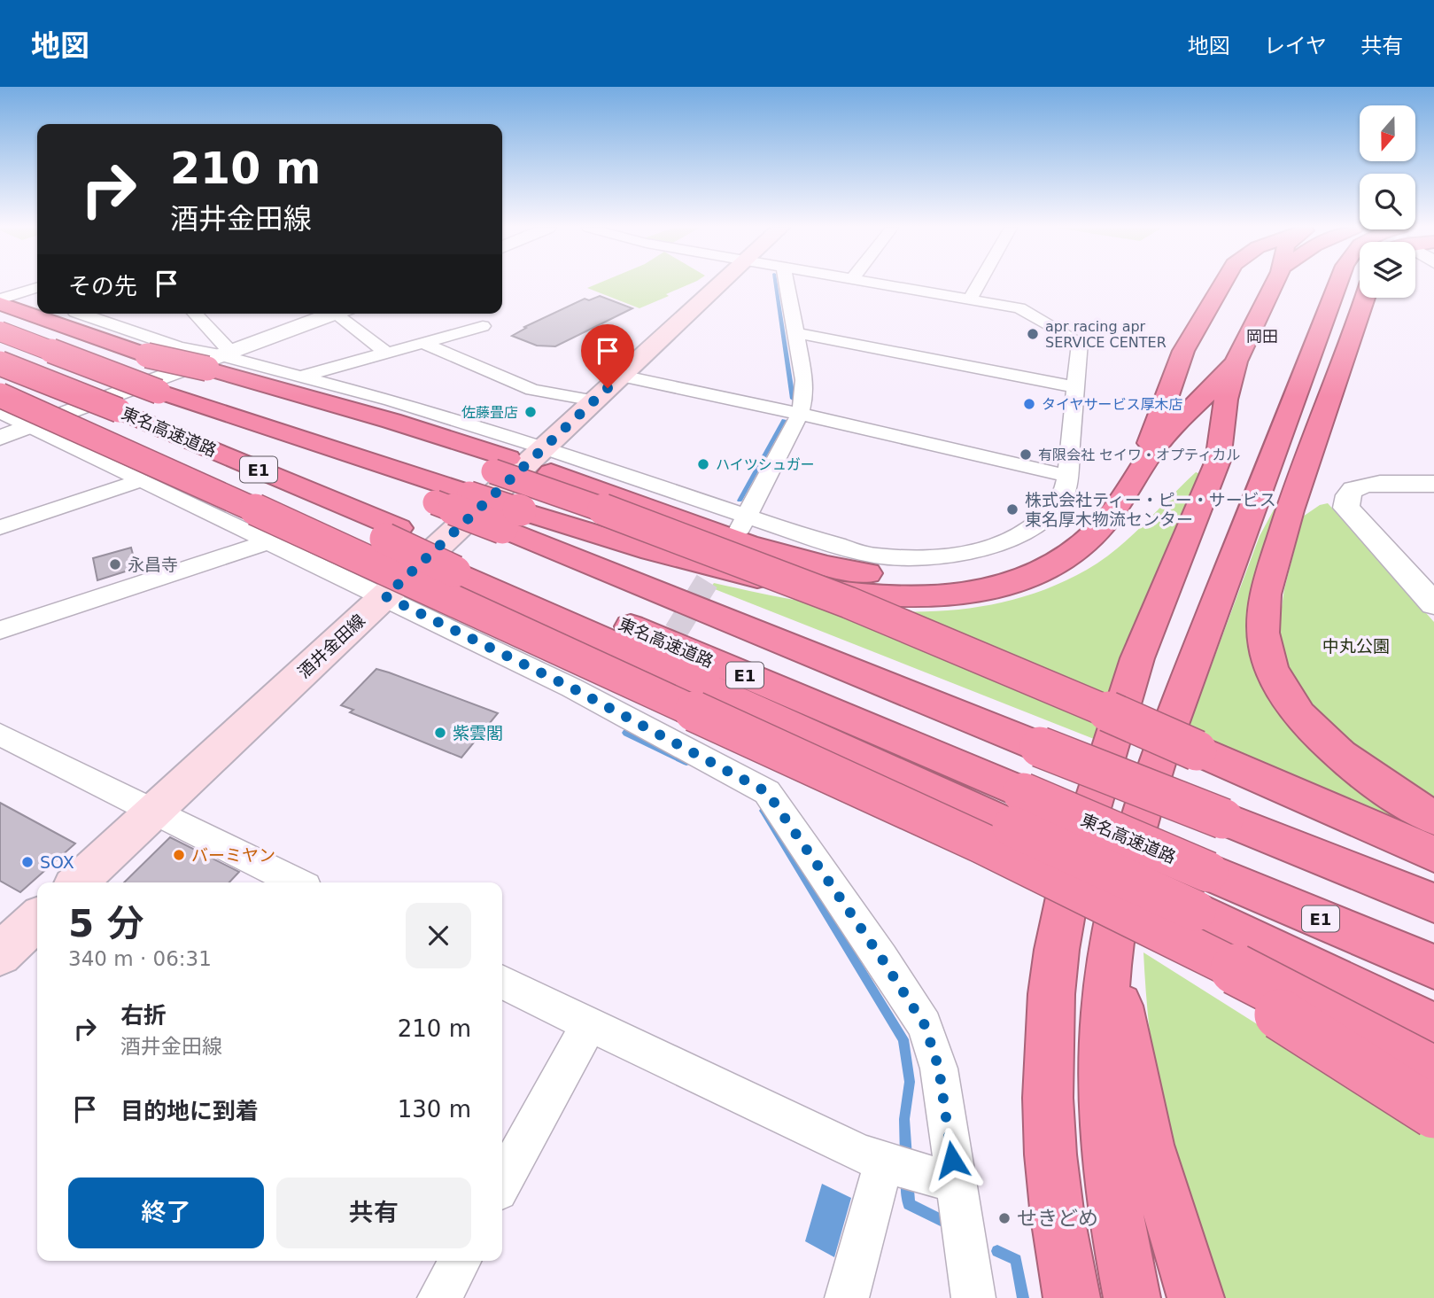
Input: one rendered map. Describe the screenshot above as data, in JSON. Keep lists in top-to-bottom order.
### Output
{
  "streets": {
    "highway": ["東名高速道路", "E1"],
    "main road": ["酒井金田線"]
  },
  "districts": ["岡田"],
  "parks": ["中丸公園"],
  "places": [
    "apr racing apr SERVICE CENTER",
    "タイヤサービス厚木店",
    "佐藤畳店",
    "有限会社 セイワ・オプティカル",
    "ハイツシュガー",
    "株式会社ティー・ピー・サービス 東名厚木物流センター",
    "永昌寺",
    "紫雲閣",
    "バーミヤン",
    "SOX",
    "せきどめ"
  ],
  "north": "bottom",
  "page": {
    "header": "地図",
    "nav": ["地図", "レイヤ", "共有"],
    "turn": ["210 m", "酒井金田線"],
    "then": "その先",
    "heading": ["5 分", "340 m · 06:31"],
    "list": [
      {
        "name": "右折",
        "note": "酒井金田線",
        "value": "210 m"
      },
      {
        "name": "目的地に到着",
        "value": "130 m"
      }
    ],
    "buttons": ["終了", "共有"]
  }
}
